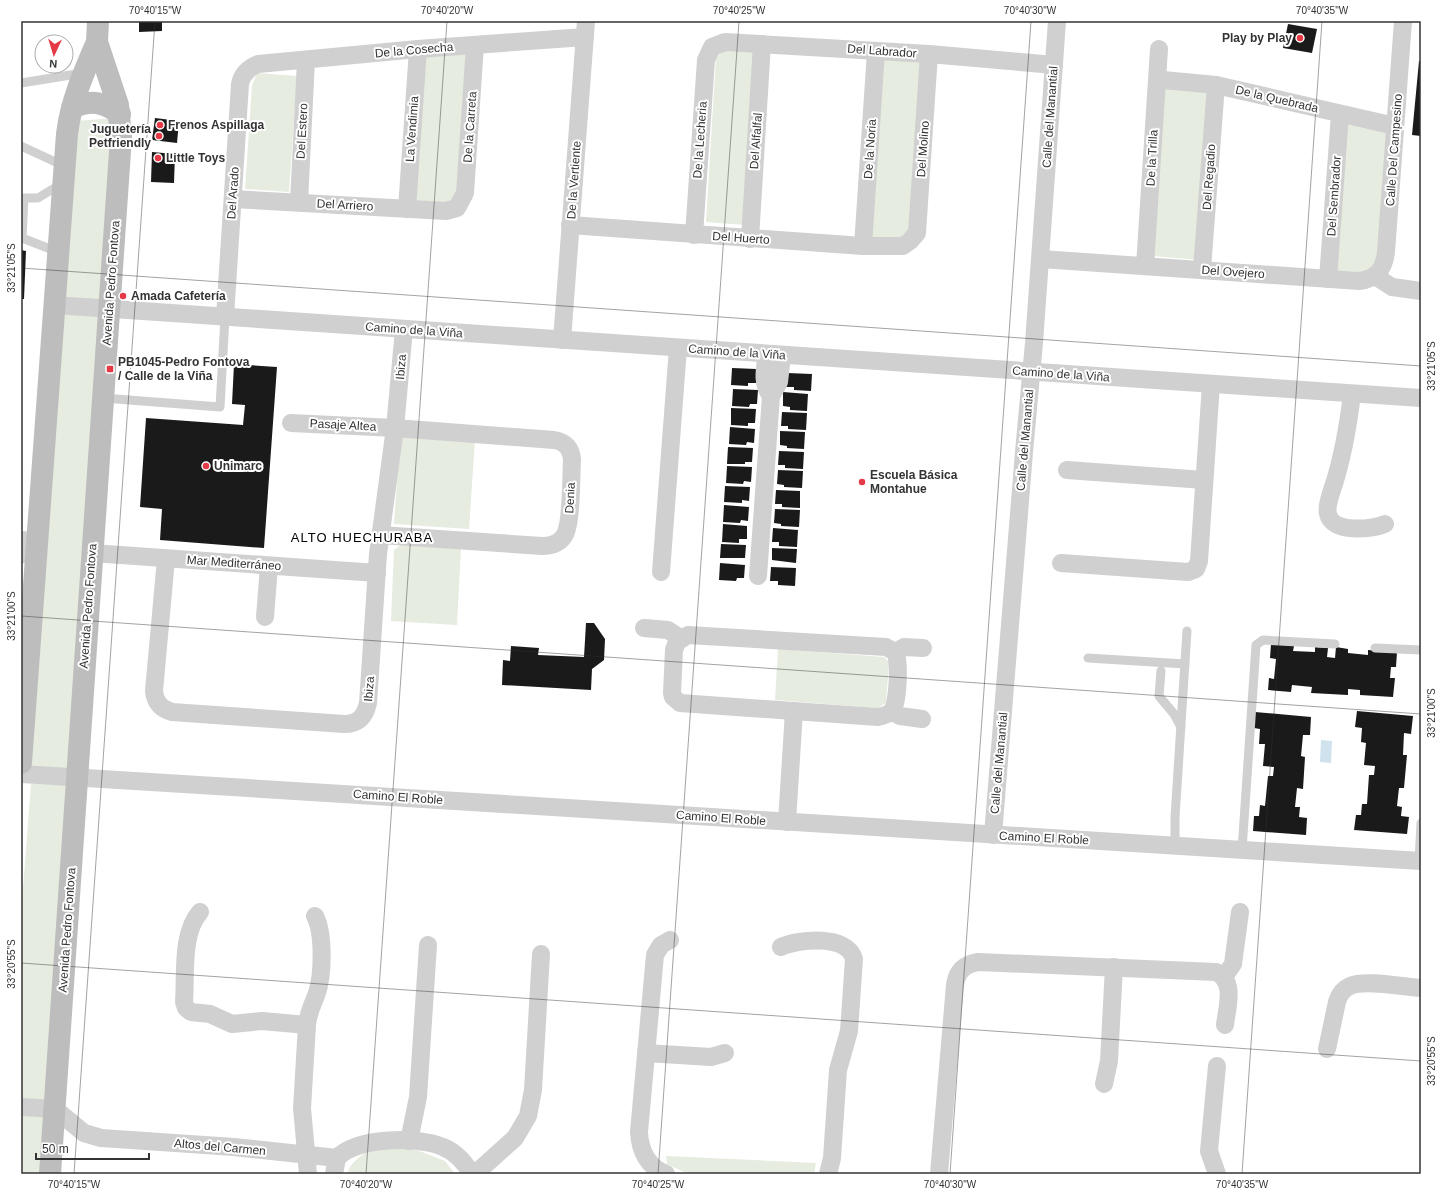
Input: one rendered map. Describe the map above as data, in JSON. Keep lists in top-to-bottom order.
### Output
{
  "streets": {
    "street": [
      "De la Cosecha",
      "Del Labrador",
      "De la Quebrada",
      "Calle del Manantial",
      "De la Carreta",
      "La Vendimia",
      "Del Estero",
      "De la Lecheria",
      "Del Alfalfal",
      "De la Noria",
      "Del Molino",
      "Calle Del Campesino",
      "De la Trilla",
      "Del Regadio",
      "De la Vertiente",
      "Del Arado",
      "Del Sembrador",
      "Del Arriero",
      "Del Huerto",
      "Del Ovejero",
      "Avenida Pedro Fontova",
      "Camino de la Viña",
      "Ibiza",
      "Pasaje Altea",
      "Denia",
      "Mar Mediterráneo",
      "Camino El Roble",
      "Altos del Carmen"
    ]
  },
  "crossings": [
    ["De la Cosecha", "De la Carreta"],
    ["De la Cosecha", "La Vendimia"],
    ["De la Cosecha", "Del Estero"],
    ["De la Cosecha", "De la Vertiente"],
    ["De la Cosecha", "Del Arado"],
    ["Del Labrador", "Calle del Manantial"],
    ["Del Labrador", "De la Lecheria"],
    ["Del Labrador", "Del Alfalfal"],
    ["Del Labrador", "De la Noria"],
    ["Del Labrador", "Del Molino"],
    ["De la Quebrada", "Calle Del Campesino"],
    ["De la Quebrada", "De la Trilla"],
    ["De la Quebrada", "Del Regadio"],
    ["De la Quebrada", "Del Sembrador"],
    ["Calle del Manantial", "Del Ovejero"],
    ["Calle del Manantial", "Camino de la Viña"],
    ["Calle del Manantial", "Camino El Roble"],
    ["De la Carreta", "Del Arriero"],
    ["La Vendimia", "Del Arriero"],
    ["Del Estero", "Del Arriero"],
    ["De la Lecheria", "Del Huerto"],
    ["Del Alfalfal", "Del Huerto"],
    ["De la Noria", "Del Huerto"],
    ["Del Molino", "Del Huerto"],
    ["Calle Del Campesino", "Del Ovejero"],
    ["De la Trilla", "Del Ovejero"],
    ["Del Regadio", "Del Ovejero"],
    ["De la Vertiente", "Del Huerto"],
    ["De la Vertiente", "Camino de la Viña"],
    ["Del Arado", "Del Arriero"],
    ["Del Arado", "Camino de la Viña"],
    ["Del Sembrador", "Del Ovejero"],
    ["Avenida Pedro Fontova", "Camino de la Viña"],
    ["Avenida Pedro Fontova", "Mar Mediterráneo"],
    ["Avenida Pedro Fontova", "Camino El Roble"],
    ["Avenida Pedro Fontova", "Altos del Carmen"],
    ["Camino de la Viña", "Ibiza"],
    ["Ibiza", "Pasaje Altea"],
    ["Ibiza", "Denia"],
    ["Ibiza", "Mar Mediterráneo"],
    ["Pasaje Altea", "Denia"]
  ],
  "districts": ["ALTO HUECHURABA"],
  "places": {
    "other": [
      "Play by Play",
      "Frenos Aspillaga",
      "Juguetería Petfriendly",
      "Little Toys",
      "Amada Cafetería",
      "Unimarc",
      "Escuela Básica Montahue"
    ],
    "transit": ["PB1045-Pedro Fontova / Calle de la Viña"]
  },
  "scale_bar": "50 m",
  "north": "bottom",
  "coordinates": [
    "70°40'15\"W",
    "70°40'20\"W",
    "70°40'25\"W",
    "70°40'30\"W",
    "70°40'35\"W",
    "33°21'05\"S",
    "33°21'00\"S",
    "33°20'55\"S"
  ]
}
